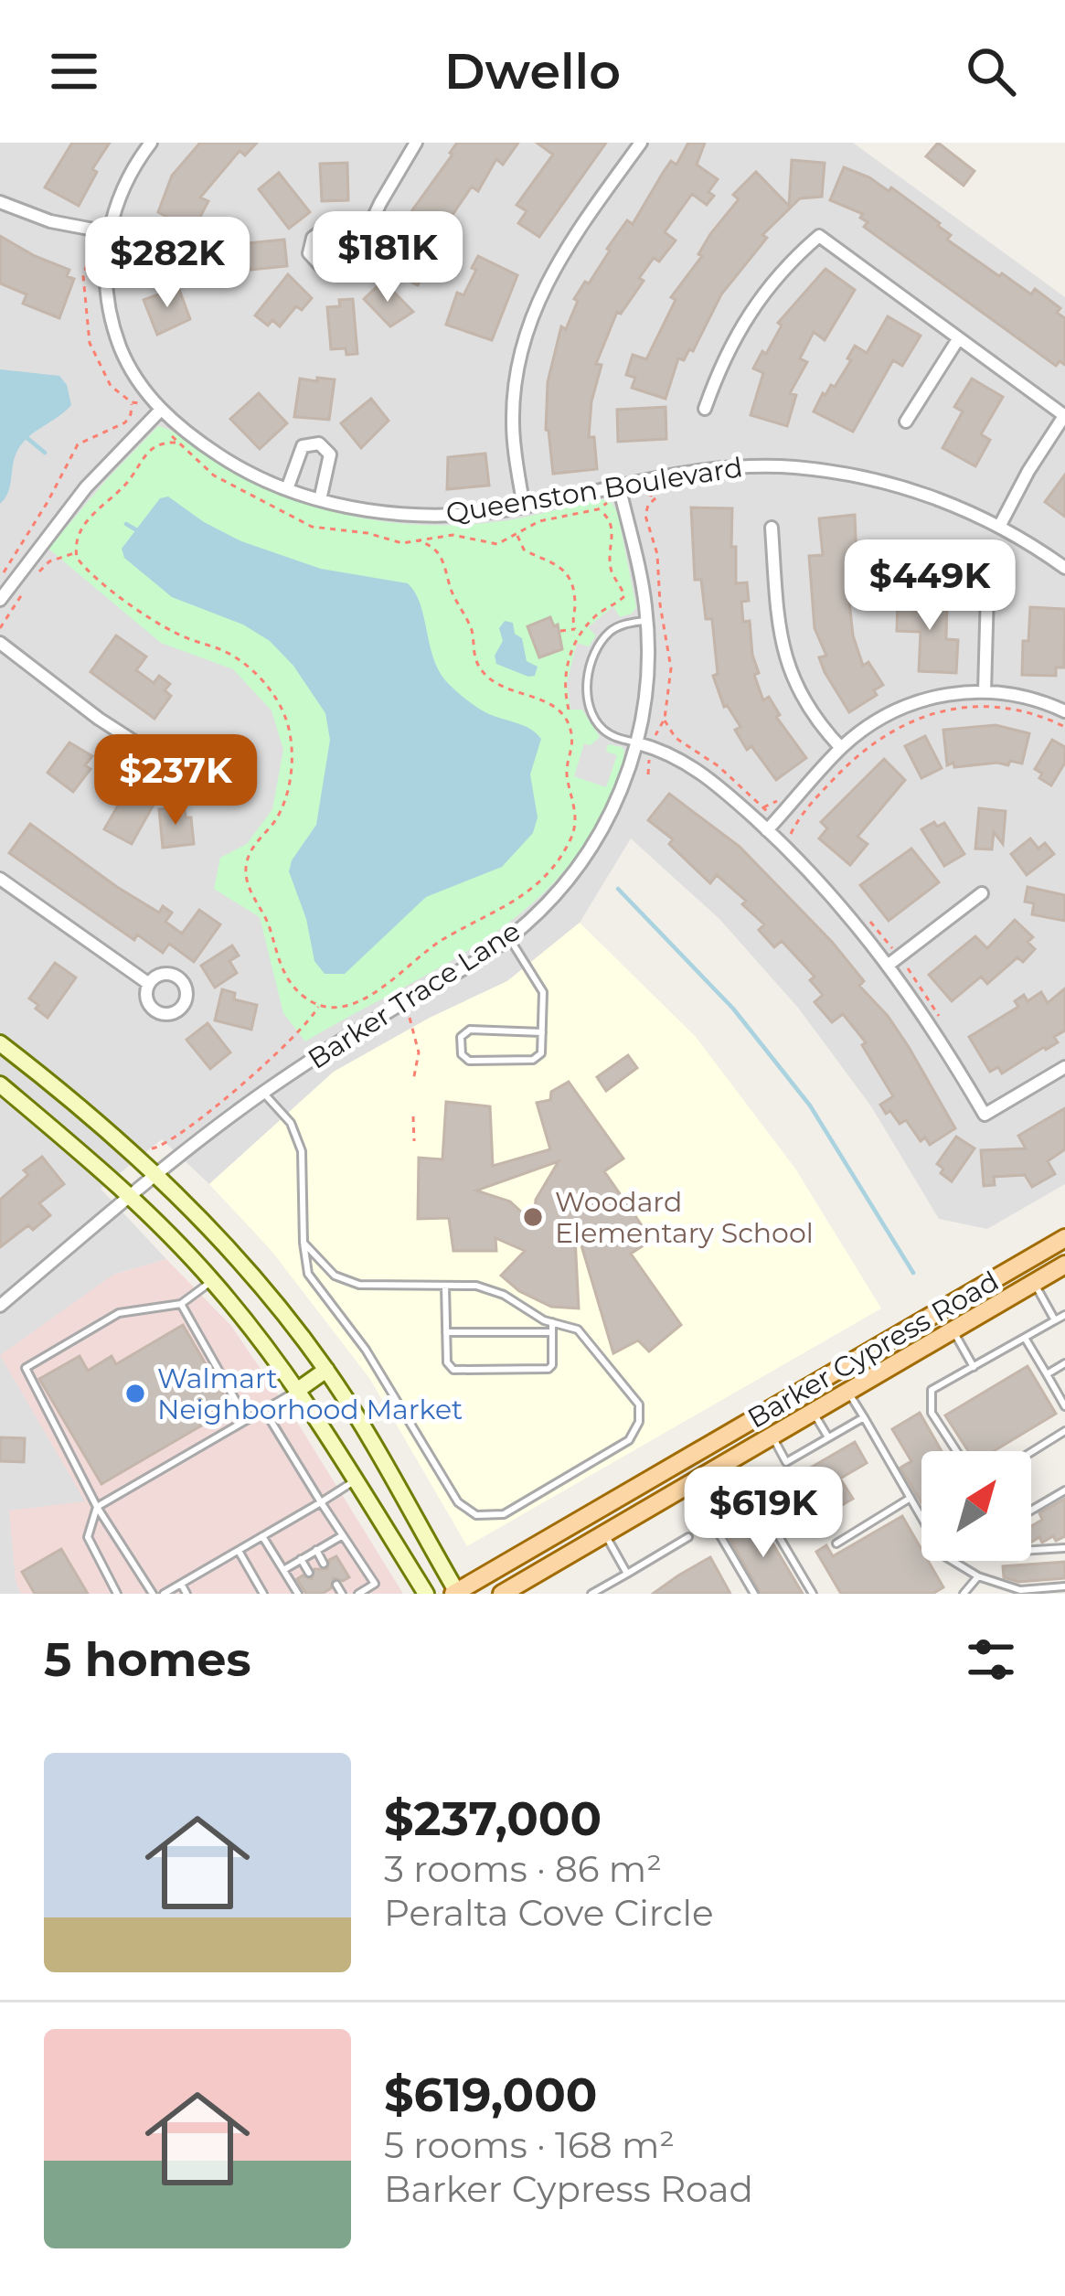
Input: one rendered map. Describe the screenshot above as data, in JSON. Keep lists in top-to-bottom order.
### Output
{
  "streets": {
    "main road": ["Barker Cypress Road"],
    "street": ["Queenston Boulevard", "Barker Trace Lane"]
  },
  "crossings": [
    ["Queenston Boulevard", "Barker Trace Lane"]
  ],
  "places": ["Woodard Elementary School", "Walmart Neighborhood Market"],
  "north": "top right",
  "page": {
    "header": "Dwello",
    "price": [
      "$181K",
      "$282K",
      "$449K",
      "$237K",
      "$619K"
    ],
    "heading": "5 homes",
    "list": [
      {
        "name": "$237,000",
        "note": "3 rooms · 86 m² · Peralta Cove Circle"
      },
      {
        "name": "$619,000",
        "note": "5 rooms · 168 m² · Barker Cypress Road"
      }
    ]
  }
}
